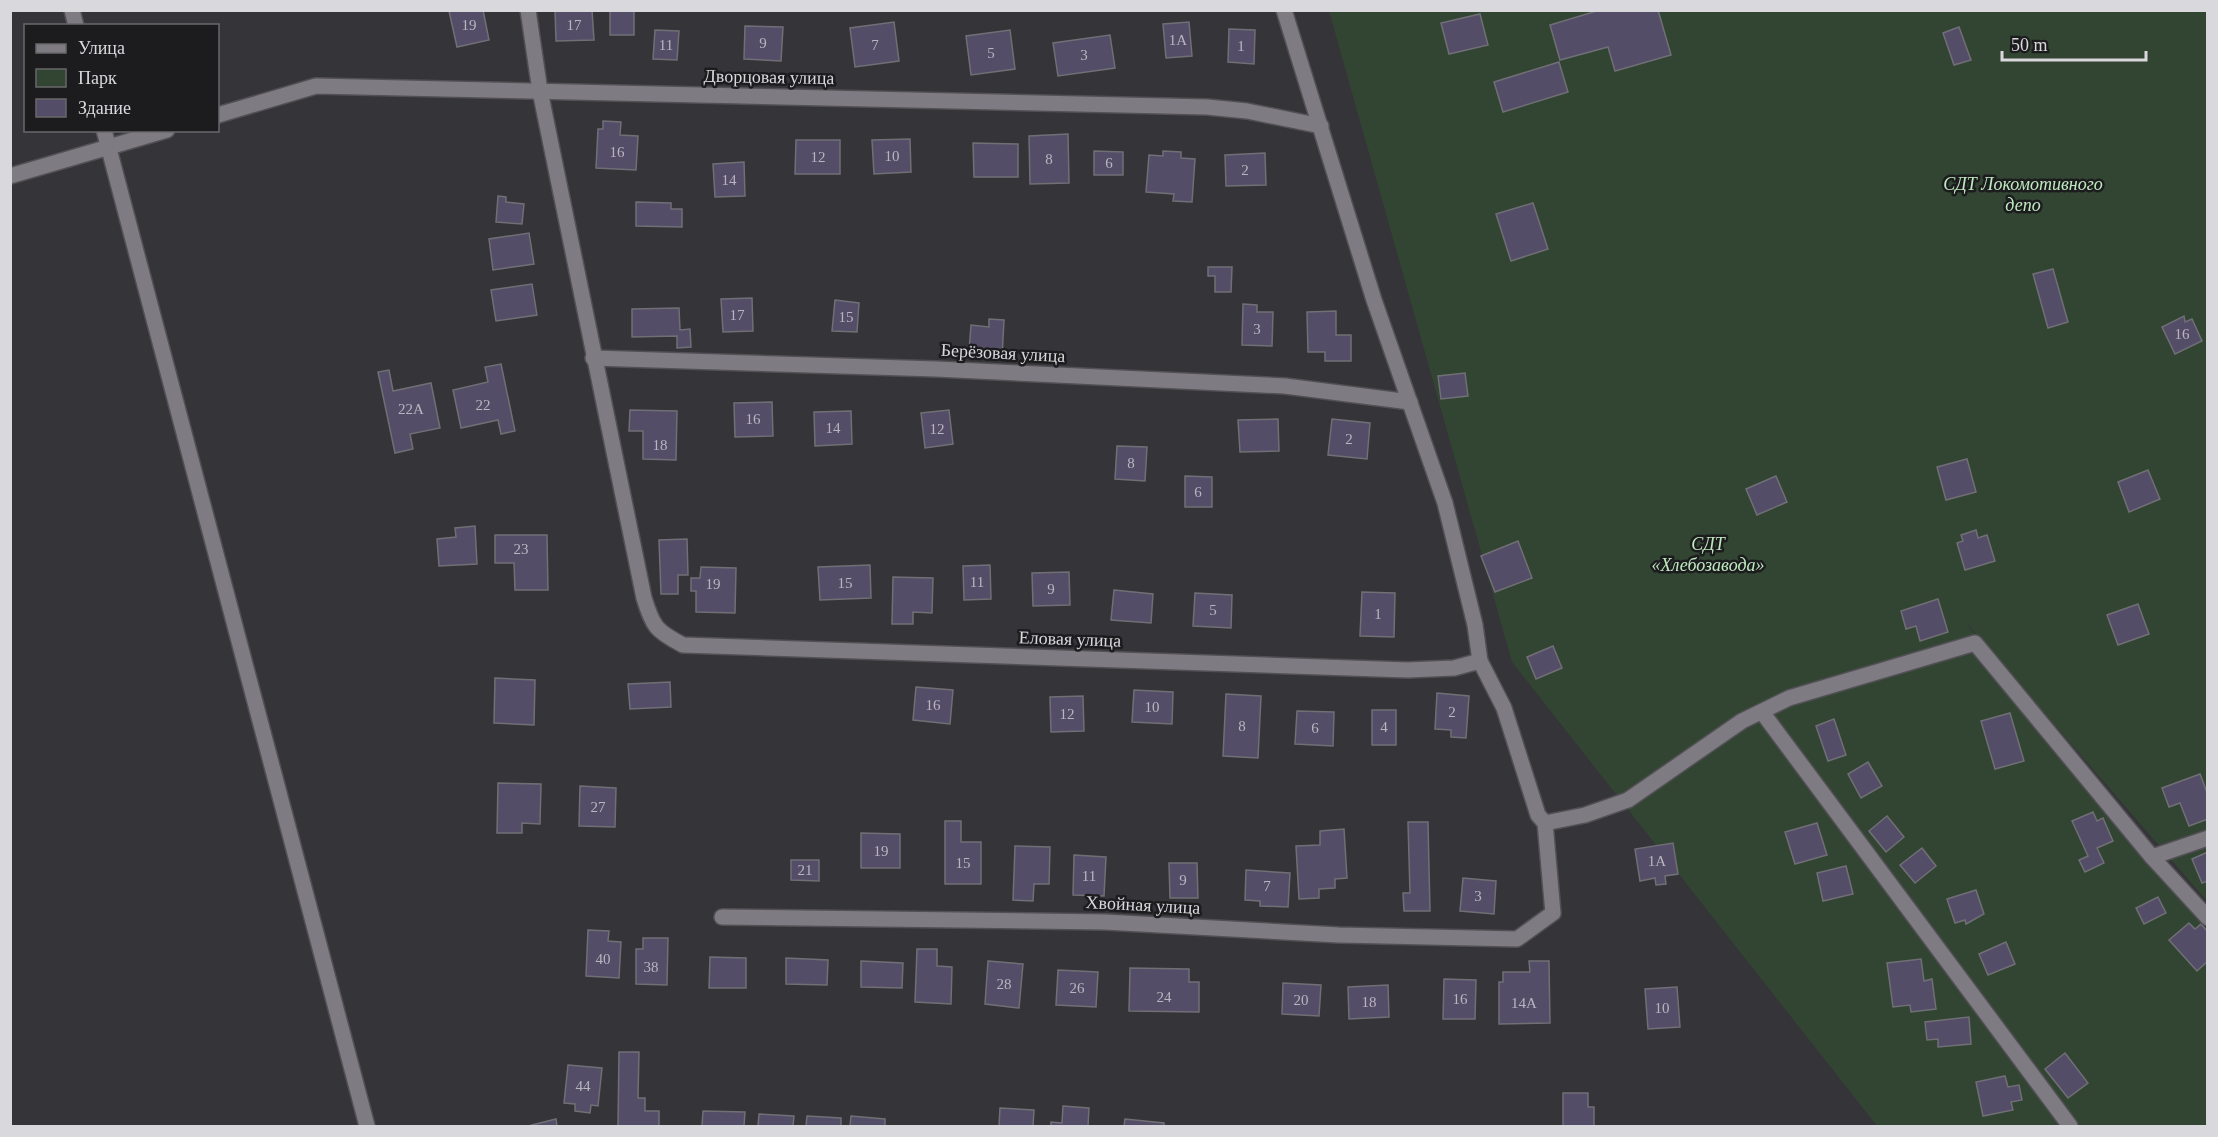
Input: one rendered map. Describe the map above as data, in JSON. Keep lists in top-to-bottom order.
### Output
{
  "streets": {
    "street": [
      "Дворцовая улица",
      "Берёзовая улица",
      "Еловая улица",
      "Хвойная улица"
    ]
  },
  "crossings": [
    ["Берёзовая улица", "Еловая улица"]
  ],
  "parks": ["СДТ Локомотивного депо", "СДТ «Хлебозавода»"],
  "house_numbers": [
    "19",
    "17",
    "1А",
    "9",
    "11",
    "7",
    "1",
    "5",
    "3",
    "16",
    "10",
    "12",
    "8",
    "6",
    "2",
    "14",
    "17",
    "15",
    "3",
    "16",
    "22",
    "22А",
    "16",
    "14",
    "12",
    "2",
    "18",
    "8",
    "6",
    "23",
    "11",
    "15",
    "19",
    "9",
    "5",
    "1",
    "16",
    "10",
    "2",
    "12",
    "8",
    "4",
    "6",
    "27",
    "19",
    "1А",
    "15",
    "21",
    "11",
    "9",
    "7",
    "3",
    "40",
    "38",
    "28",
    "26",
    "24",
    "16",
    "20",
    "18",
    "14А",
    "10",
    "44"
  ],
  "legend": ["Улица", "Парк", "Здание"],
  "scale_bar": "50 m"
}
